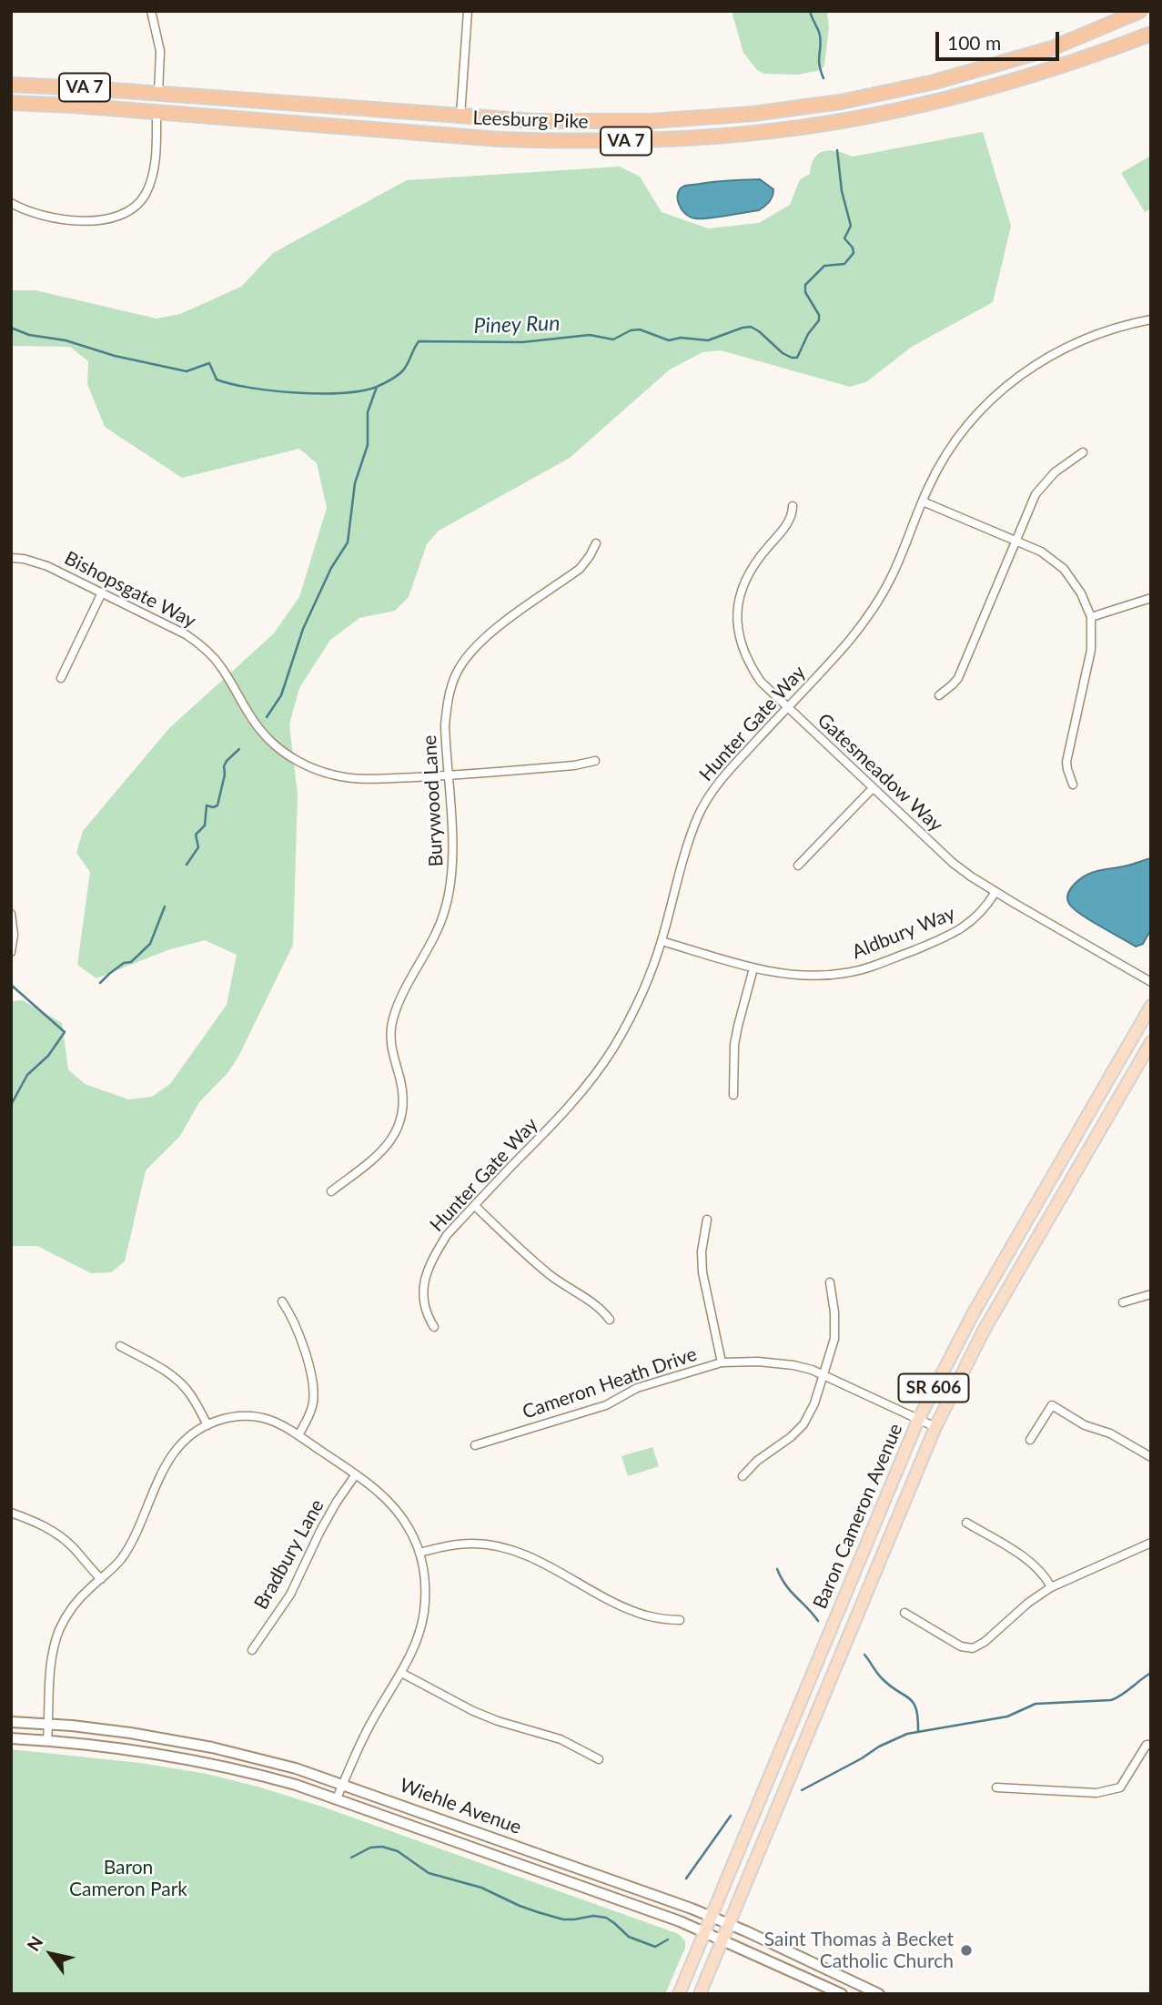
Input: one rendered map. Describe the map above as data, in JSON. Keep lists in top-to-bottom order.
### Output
{
  "streets": {
    "highway": ["VA 7", "Leesburg Pike"],
    "main road": ["SR 606", "Baron Cameron Avenue", "Wiehle Avenue"],
    "street": [
      "Bishopsgate Way",
      "Hunter Gate Way",
      "Gatesmeadow Way",
      "Burywood Lane",
      "Aldbury Way",
      "Cameron Heath Drive",
      "Bradbury Lane"
    ]
  },
  "crossings": [
    ["Bishopsgate Way", "Burywood Lane"],
    ["Hunter Gate Way", "Gatesmeadow Way"],
    ["Hunter Gate Way", "Aldbury Way"],
    ["Gatesmeadow Way", "Aldbury Way"],
    ["Cameron Heath Drive", "Baron Cameron Avenue"],
    ["Baron Cameron Avenue", "Wiehle Avenue"]
  ],
  "water": ["Piney Run"],
  "parks": ["Baron Cameron Park"],
  "places": ["Saint Thomas à Becket Catholic Church"],
  "scale_bar": "100 m",
  "north": "top left"
}
